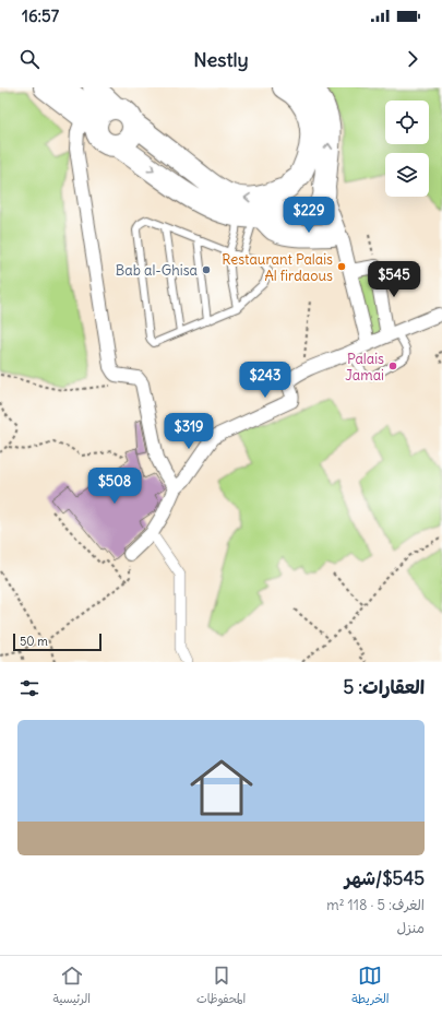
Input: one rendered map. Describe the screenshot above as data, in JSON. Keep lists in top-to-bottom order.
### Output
{
  "places": ["Restaurant Palais Al firdaous", "Bab al-Ghisa", "Palais Jamai"],
  "scale_bar": "50 m",
  "page": {
    "status": "16:57",
    "header": "Nestly",
    "price": [
      "$229",
      "$545",
      "$243",
      "$319",
      "$508"
    ],
    "scale": "50 m",
    "heading": "العقارات: 5",
    "list": [
      {
        "name": "$545/شهر",
        "note": "الغرف: 5 · 118 m² · منزل"
      }
    ],
    "tabs": ["الخريطة", "المحفوظات", "الرئيسية"]
  }
}
